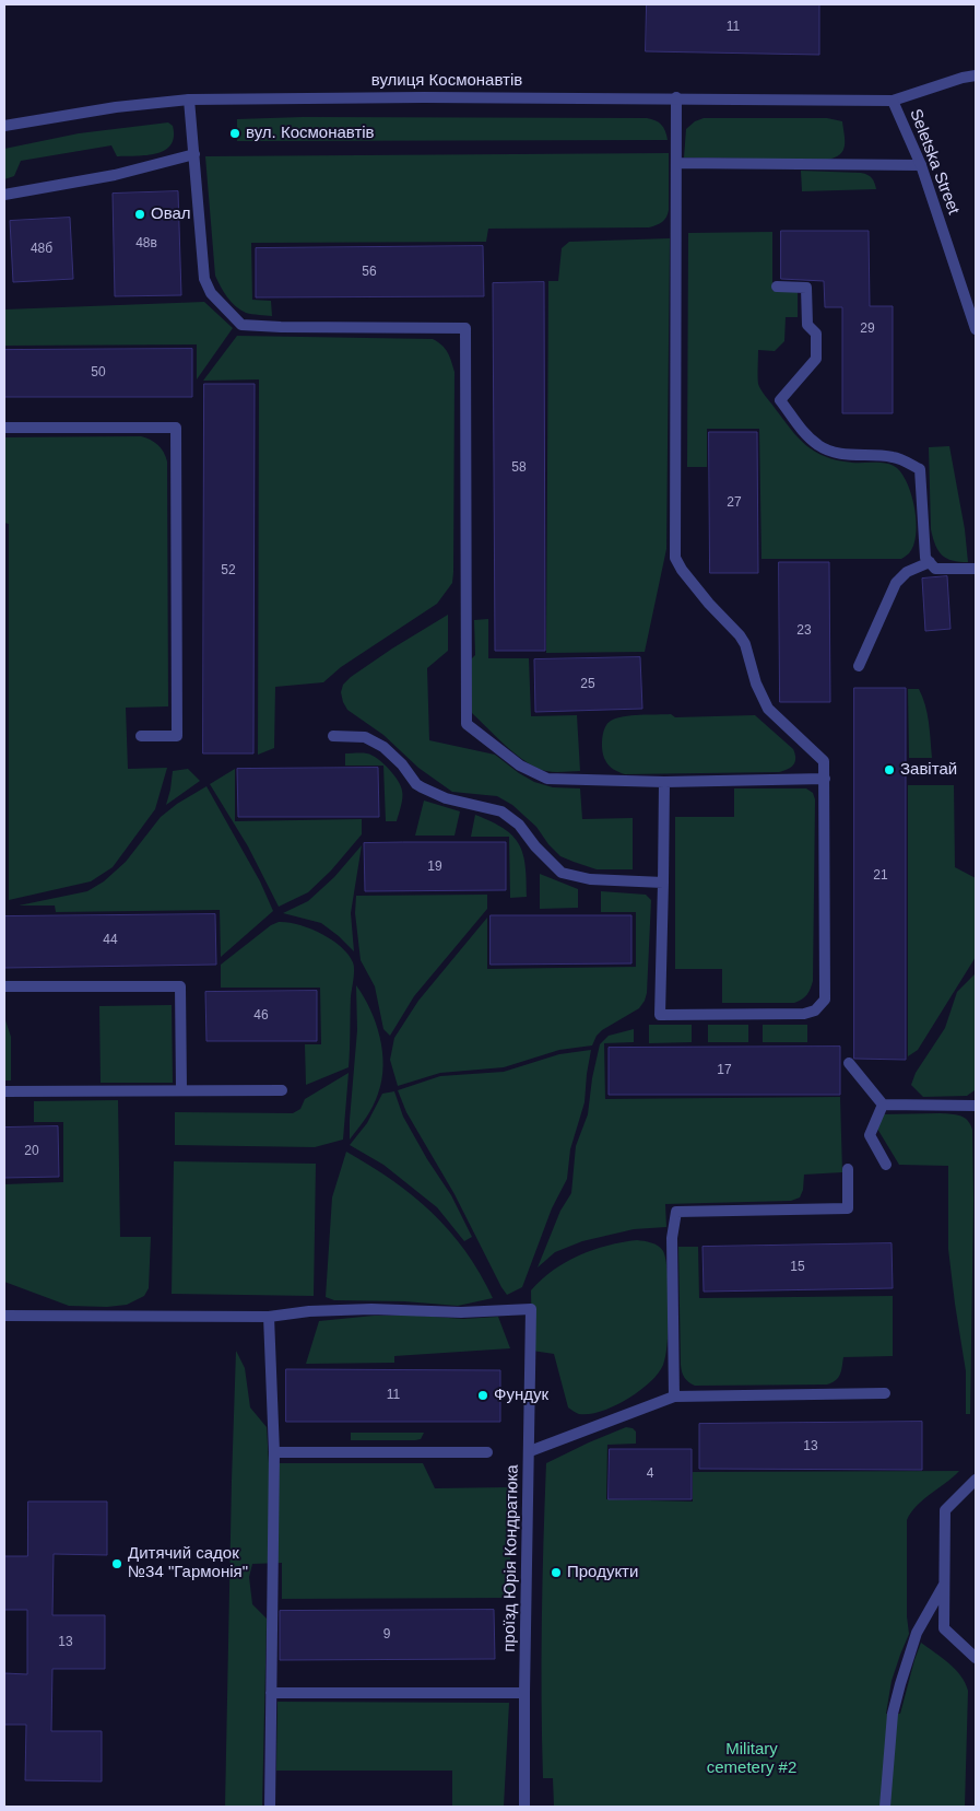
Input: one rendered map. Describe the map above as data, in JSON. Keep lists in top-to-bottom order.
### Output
{
  "streets": {
    "street": ["вулиця Космонавтів", "Seletska Street", "проїзд Юрія Кондратюка"]
  },
  "crossings": [
    ["вулиця Космонавтів", "Seletska Street"]
  ],
  "parks": ["Military cemetery #2"],
  "places": [
    "вул. Космонавтів",
    "Овал",
    "Завітай",
    "Фундук",
    "Дитячий садок №34 \"Гармонія\"",
    "Продукти"
  ],
  "house_numbers": [
    "11",
    "48в",
    "48б",
    "56",
    "29",
    "50",
    "58",
    "27",
    "52",
    "23",
    "25",
    "19",
    "21",
    "44",
    "46",
    "17",
    "20",
    "15",
    "11",
    "13",
    "4",
    "9",
    "13"
  ]
}
